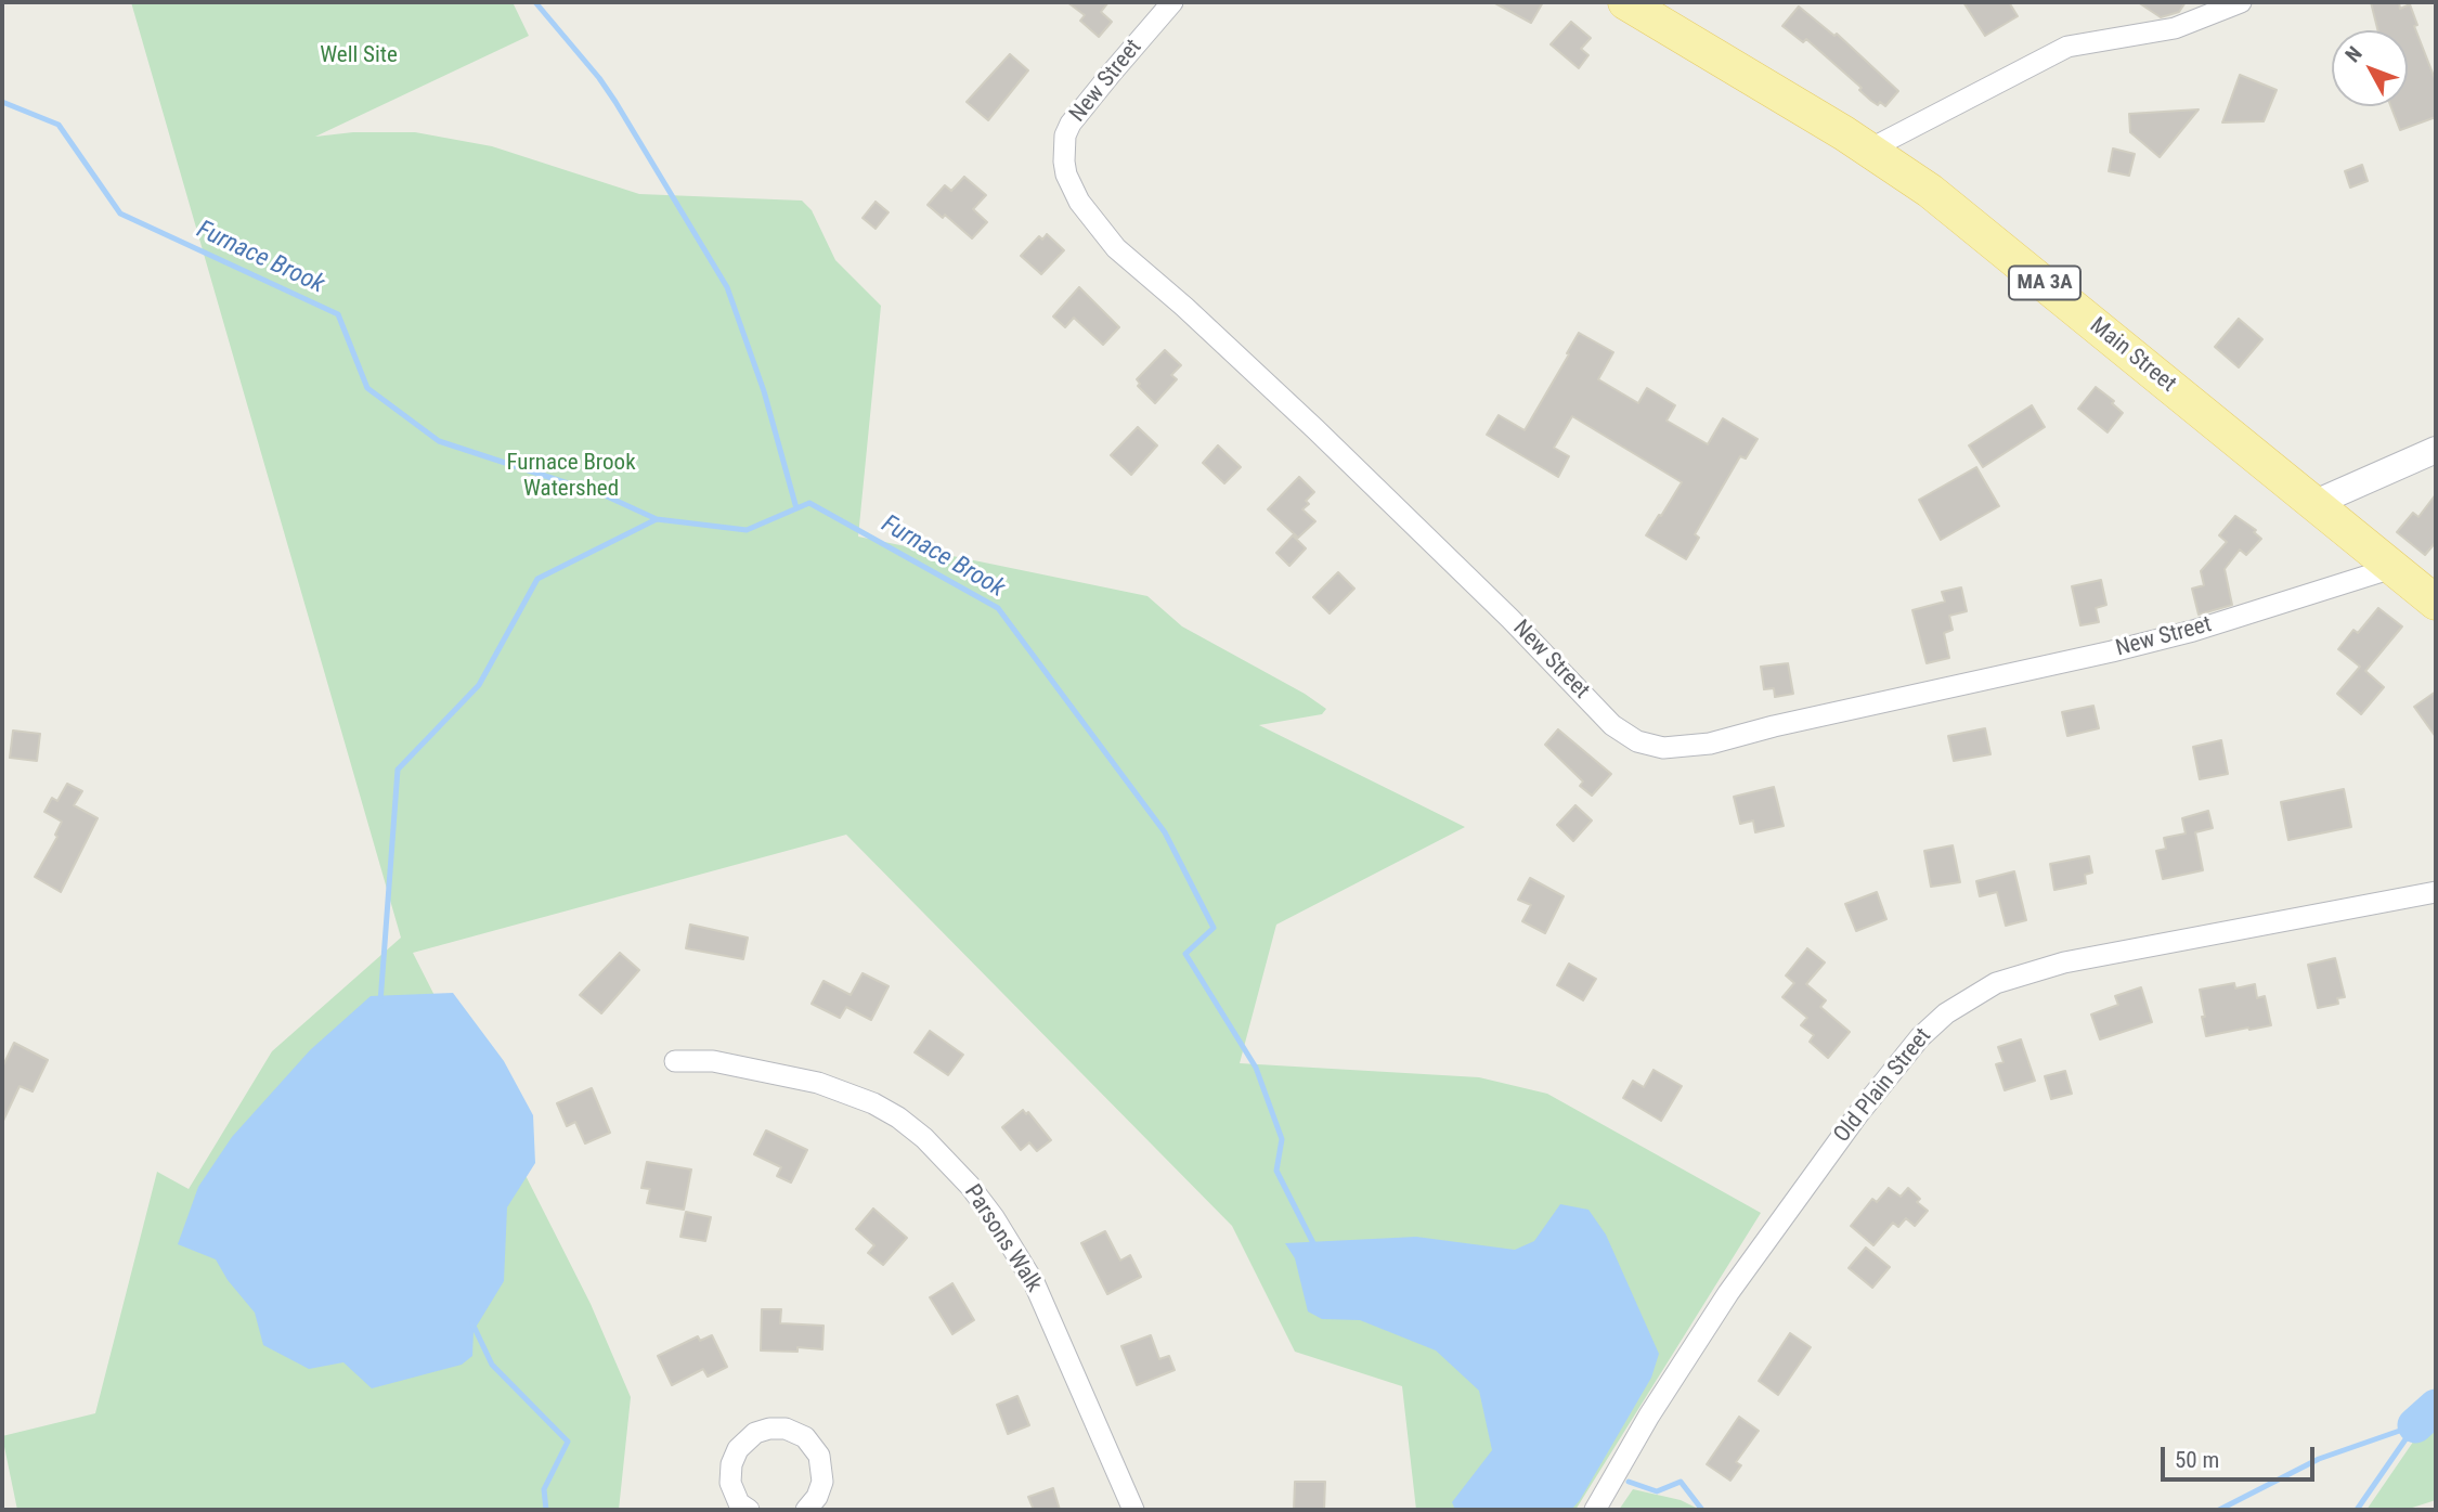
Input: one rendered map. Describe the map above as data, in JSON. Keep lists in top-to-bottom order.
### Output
{
  "streets": {
    "main road": ["MA 3A", "Main Street"],
    "street": ["New Street", "Old Plain Street", "Parsons Walk"]
  },
  "crossings": [
    ["New Street", "Main Street"]
  ],
  "water": ["Furnace Brook"],
  "parks": ["Well Site", "Furnace Brook Watershed"],
  "scale_bar": "50 m",
  "north": "top left"
}
